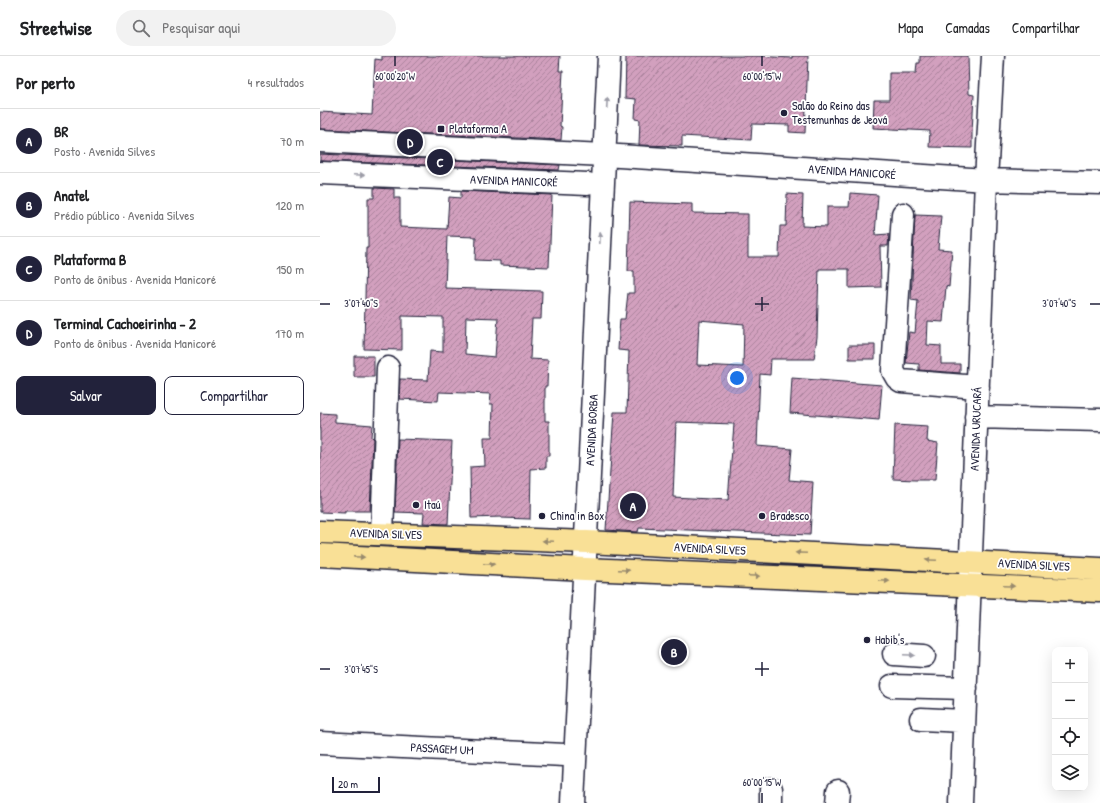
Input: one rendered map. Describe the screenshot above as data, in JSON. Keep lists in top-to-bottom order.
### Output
{
  "streets": {
    "main road": ["AVENIDA SILVES"],
    "street": [
      "AVENIDA MANICORÉ",
      "AVENIDA URUCARÁ",
      "AVENIDA BORBA",
      "PASSAGEM UM"
    ]
  },
  "crossings": [
    ["AVENIDA MANICORÉ", "AVENIDA URUCARÁ"],
    ["AVENIDA MANICORÉ", "AVENIDA BORBA"],
    ["AVENIDA URUCARÁ", "AVENIDA SILVES"],
    ["AVENIDA BORBA", "AVENIDA SILVES"],
    ["AVENIDA BORBA", "PASSAGEM UM"]
  ],
  "places": {
    "other": [
      "Salão do Reino das Testemunhas de Jeová",
      "Itaú",
      "China in Box",
      "Bradesco",
      "Habib's"
    ],
    "transit": ["Plataforma A"]
  },
  "scale_bar": "20 m",
  "page": {
    "header": "Streetwise",
    "search": "Pesquisar aqui",
    "nav": ["Mapa", "Camadas", "Compartilhar"],
    "heading": ["Por perto", "4 resultados"],
    "list": [
      {
        "mark": "A",
        "name": "BR",
        "note": "Posto · Avenida Silves",
        "value": "70 m"
      },
      {
        "mark": "B",
        "name": "Anatel",
        "note": "Prédio público · Avenida Silves",
        "value": "120 m"
      },
      {
        "mark": "C",
        "name": "Plataforma B",
        "note": "Ponto de ônibus · Avenida Manicoré",
        "value": "150 m"
      },
      {
        "mark": "D",
        "name": "Terminal Cachoeirinha - 2",
        "note": "Ponto de ônibus · Avenida Manicoré",
        "value": "170 m"
      }
    ],
    "pins": [
      "D",
      "C",
      "A",
      "B"
    ],
    "buttons": ["Salvar", "Compartilhar"],
    "map_buttons": ["+", "−"],
    "scale": "20 m"
  },
  "coordinates": [
    "60°00'20\"W",
    "60°00'15\"W",
    "3°07'40\"S",
    "3°07'45\"S"
  ]
}
